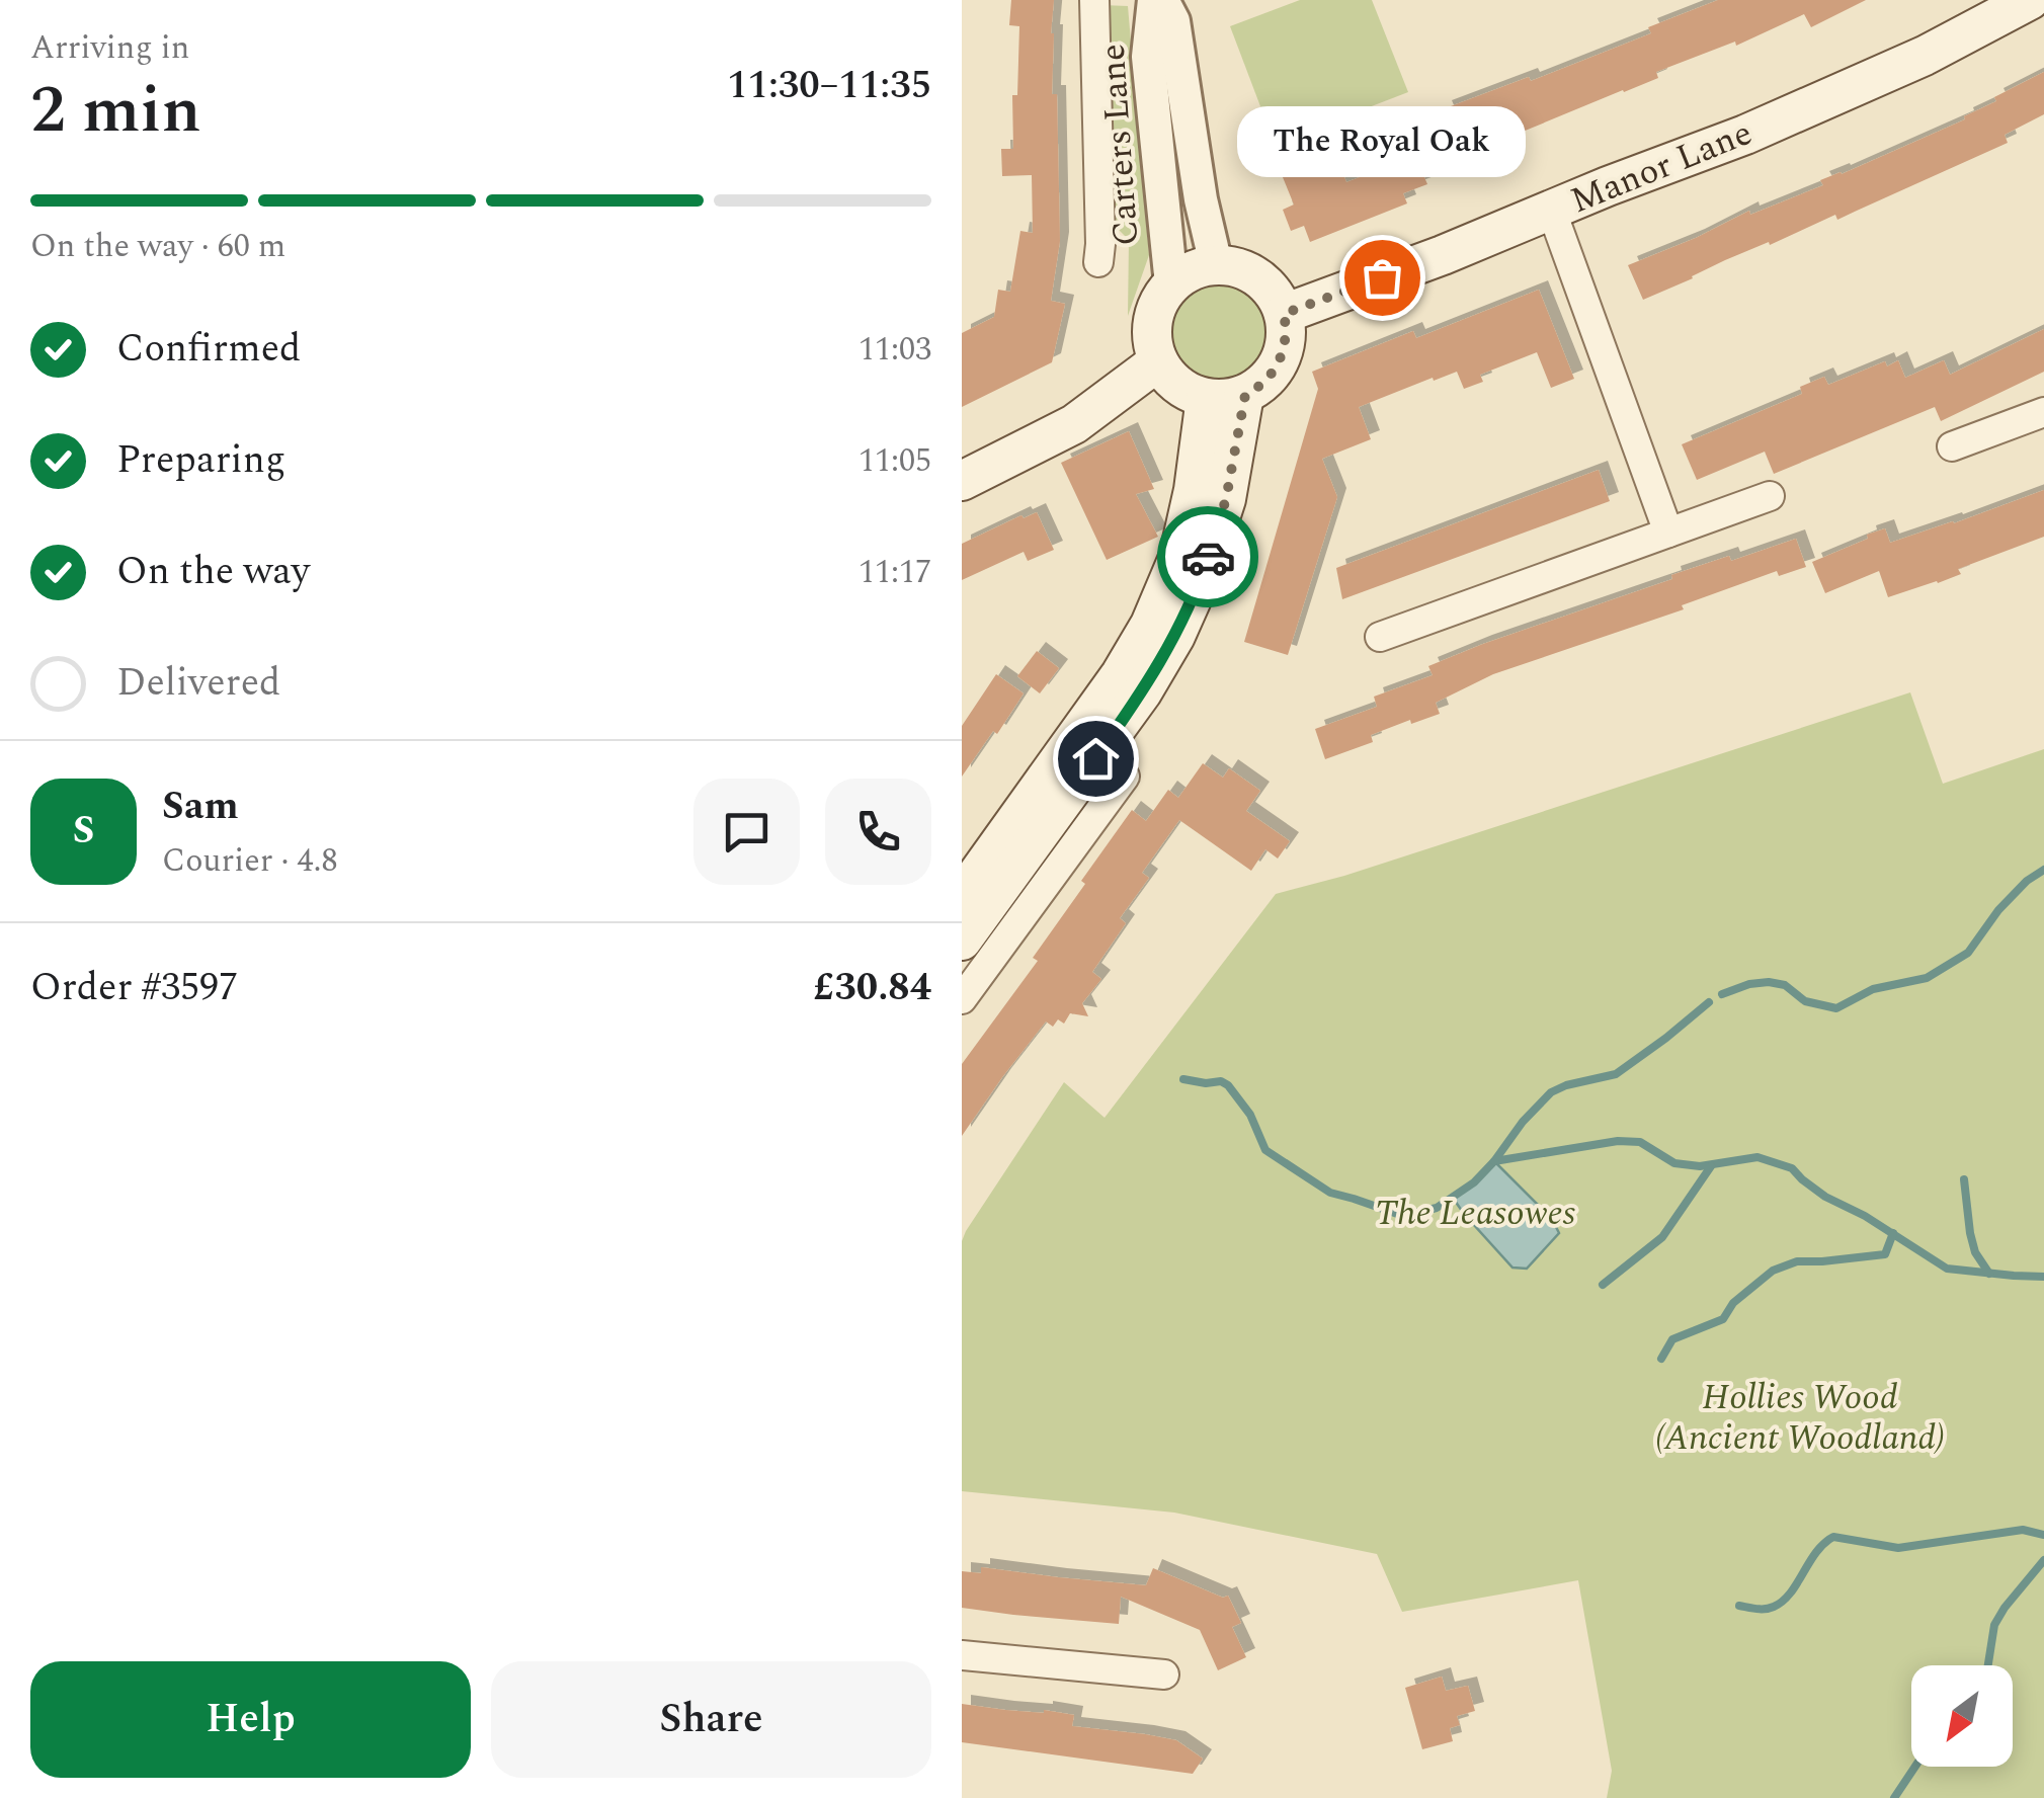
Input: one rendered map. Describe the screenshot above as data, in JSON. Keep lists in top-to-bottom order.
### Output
{
  "streets": {
    "main road": ["Manor Lane"],
    "street": ["Carters Lane"]
  },
  "crossings": [
    ["Carters Lane", "Manor Lane"]
  ],
  "parks": ["The Leasowes", "Hollies Wood (Ancient Woodland)"],
  "places": ["The Royal Oak"],
  "north": "bottom left",
  "page": {
    "heading": ["2 min", "Arriving in", "11:30–11:35"],
    "panel": [
      "Sam",
      "Courier · 4.8",
      "Order #3597",
      "£30.84"
    ],
    "bubble": "The Royal Oak",
    "bar": "On the way · 60 m",
    "list": [
      ["Confirmed", "11:03"],
      ["Preparing", "11:05"],
      ["On the way", "11:17"],
      "Delivered"
    ],
    "round": "S",
    "buttons": ["Help", "Share"]
  }
}
